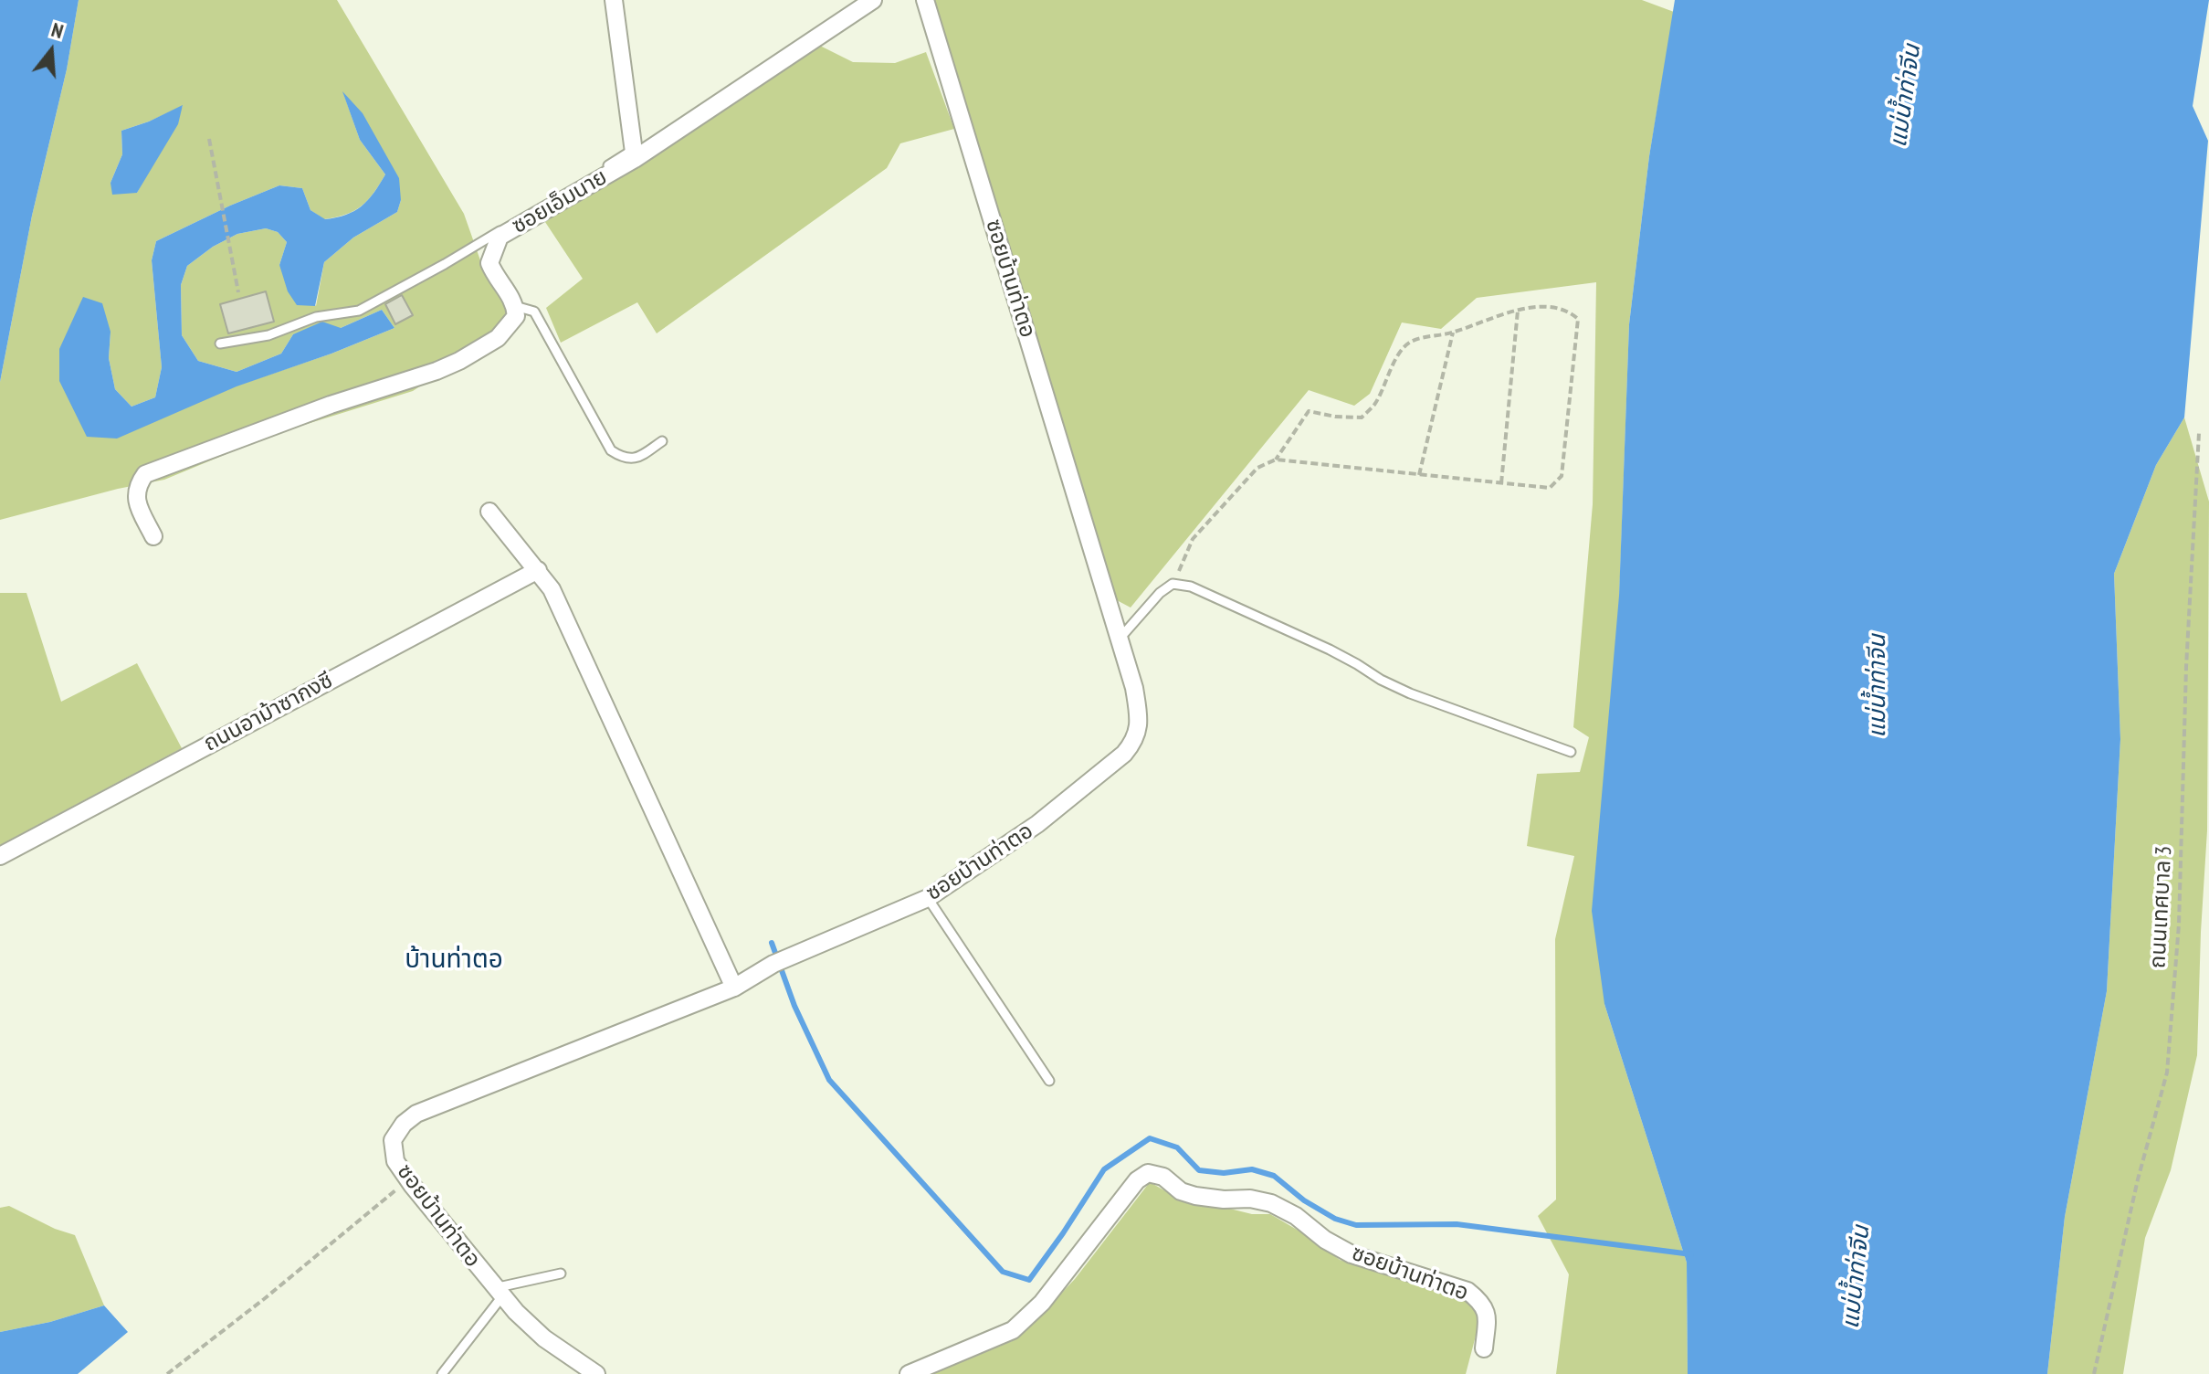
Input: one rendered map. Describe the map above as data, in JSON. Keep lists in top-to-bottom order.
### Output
{
  "streets": {
    "street": ["ซอยเอ็มนาย", "ซอยบ้านท่าตอ", "ถนนอาม้าซากงซี"],
    "path": ["ถนนเทศบาล 3"]
  },
  "districts": ["บ้านท่าตอ"],
  "water": ["แม่น้ำท่าจีน"],
  "north": "top"
}
